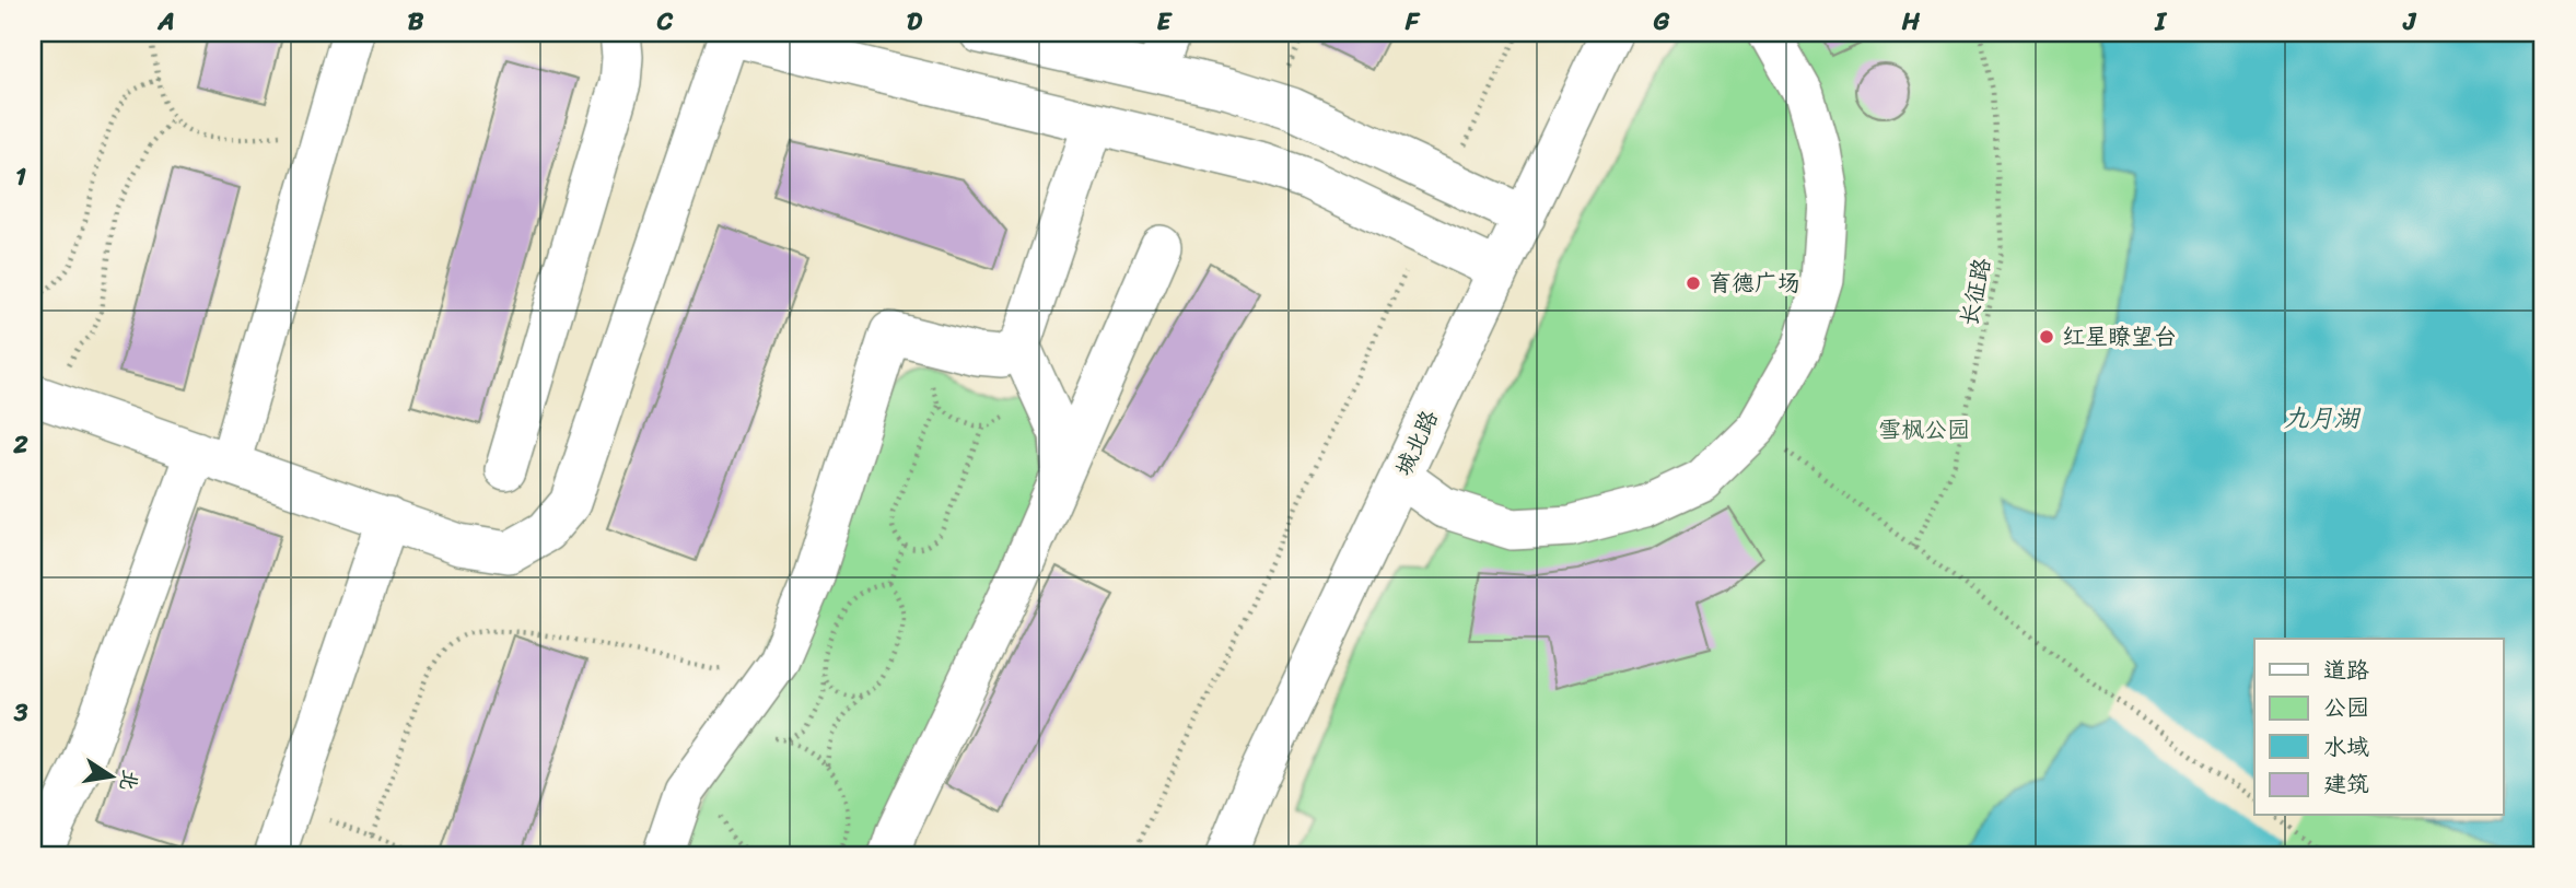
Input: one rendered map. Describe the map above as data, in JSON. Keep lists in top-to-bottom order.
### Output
{
  "streets": {
    "street": ["城北路"],
    "path": ["长征路"]
  },
  "water": ["九月湖"],
  "parks": ["雪枫公园"],
  "places": ["育德广场", "红星瞭望台"],
  "legend": [
    "道路",
    "公园",
    "水域",
    "建筑"
  ],
  "north": "right",
  "grid": {
    "columns": [
      "A",
      "B",
      "C",
      "D",
      "E",
      "F",
      "G",
      "H",
      "I",
      "J"
    ],
    "rows": ["1", "2", "3"]
  }
}
